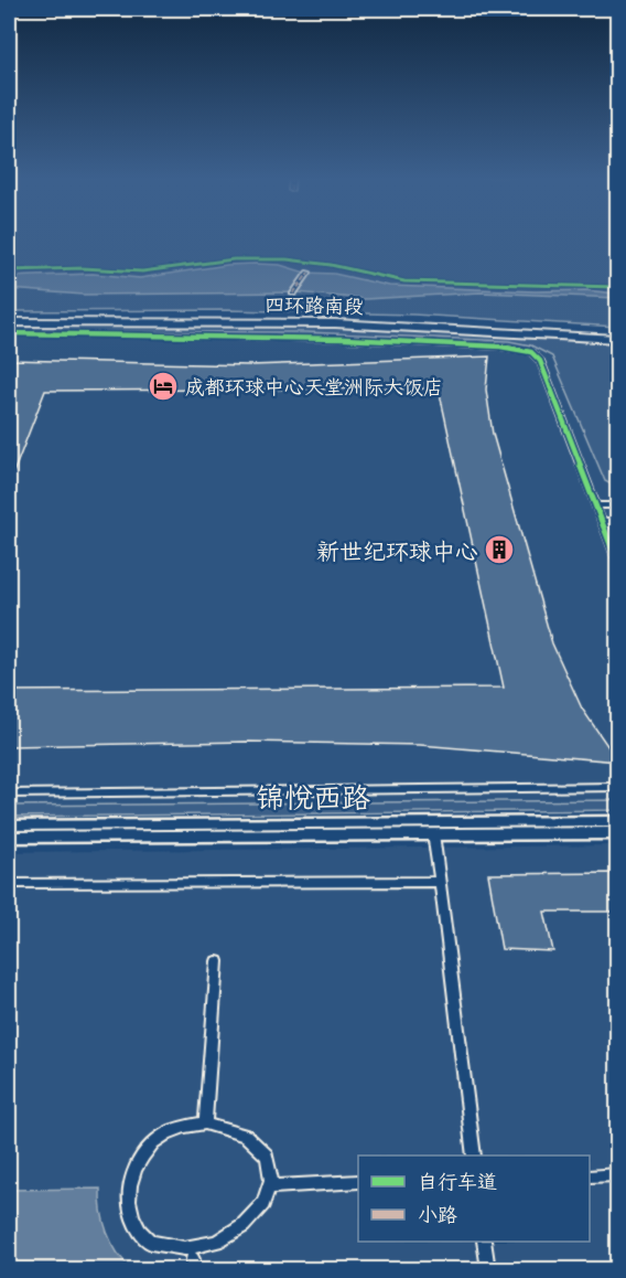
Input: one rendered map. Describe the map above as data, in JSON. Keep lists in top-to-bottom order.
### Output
{
  "streets": {
    "highway": ["四环路南段"],
    "main road": ["锦悦西路"]
  },
  "places": {
    "hotel": ["成都环球中心天堂洲际大饭店"],
    "building": ["新世纪环球中心"]
  },
  "legend": ["自行车道", "小路"]
}
